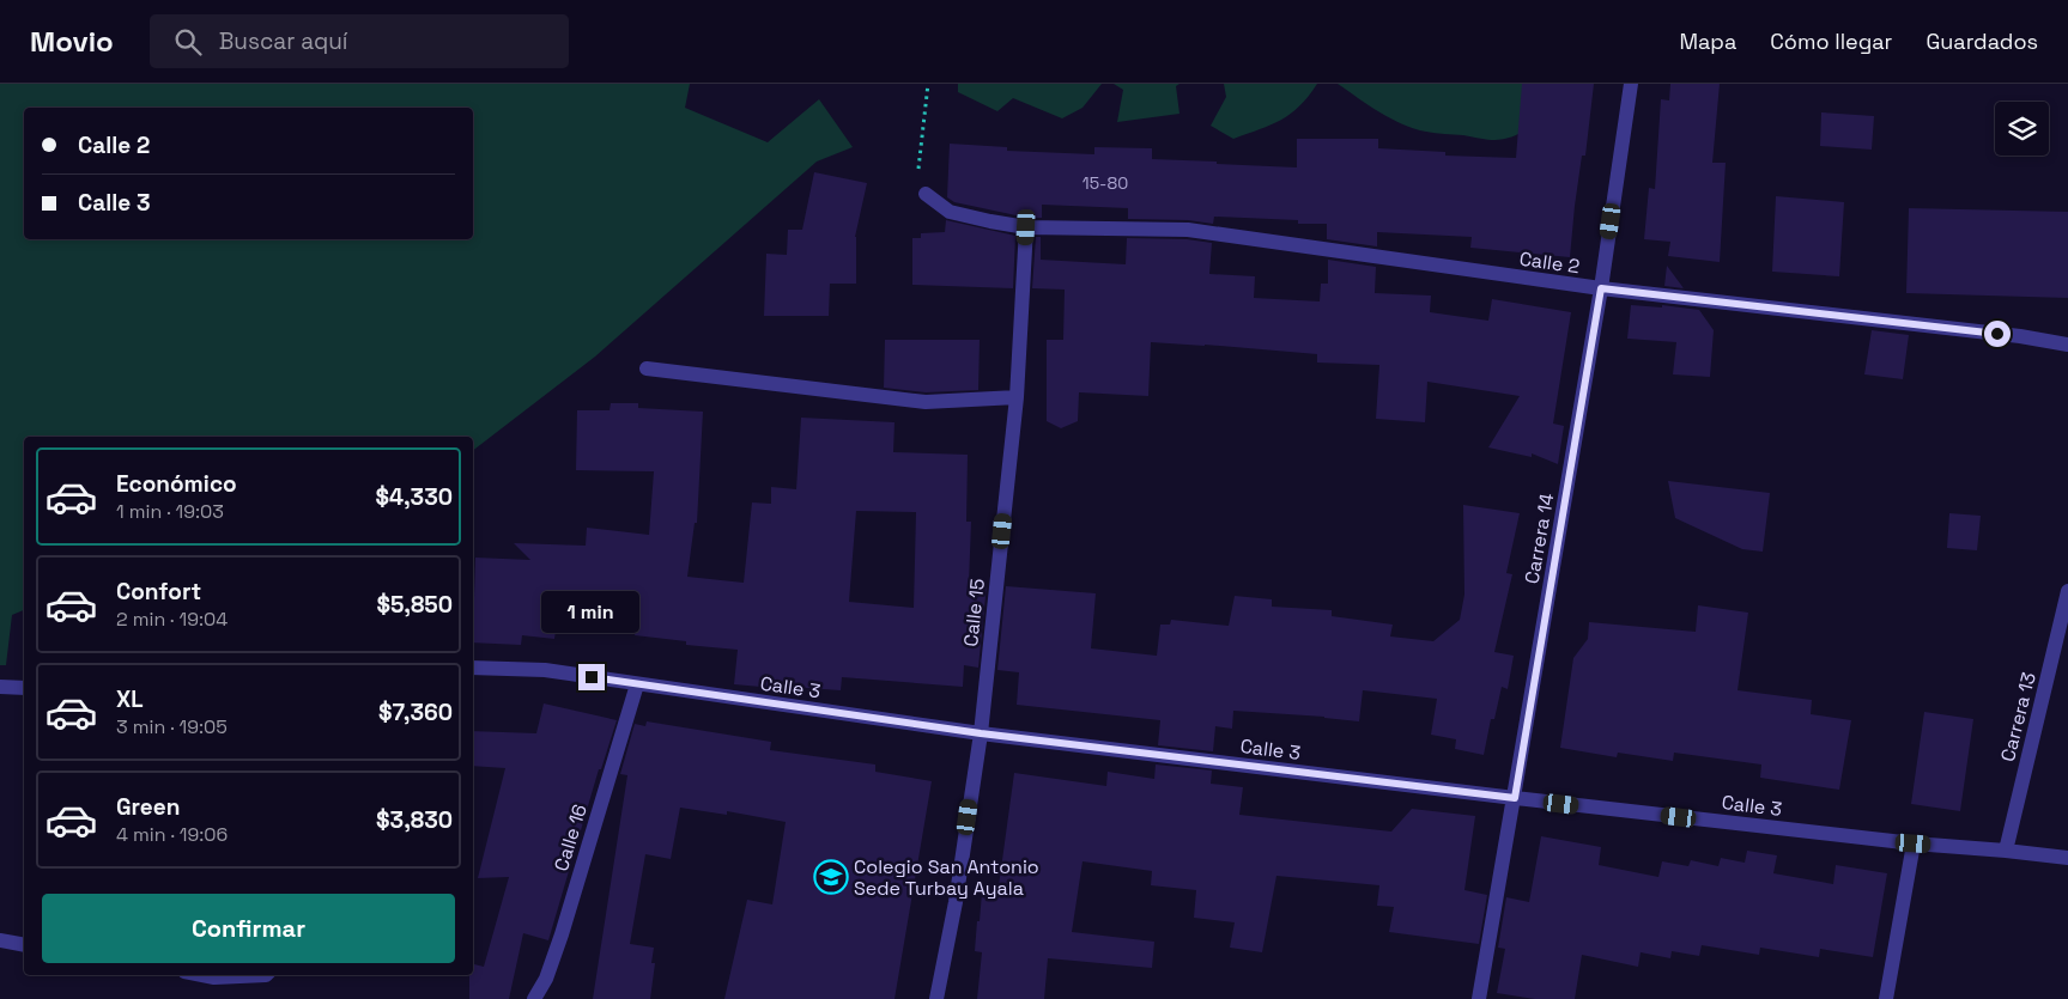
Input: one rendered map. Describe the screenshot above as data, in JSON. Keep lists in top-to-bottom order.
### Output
{
  "streets": {
    "street": [
      "Calle 2",
      "Carrera 14",
      "Calle 15",
      "Calle 3",
      "Carrera 13",
      "Calle 16"
    ]
  },
  "crossings": [
    ["Calle 2", "Carrera 14"],
    ["Calle 2", "Calle 15"],
    ["Carrera 14", "Calle 3"],
    ["Calle 15", "Calle 3"],
    ["Calle 3", "Carrera 13"],
    ["Calle 3", "Calle 16"]
  ],
  "places": {
    "school or university": ["Colegio San Antonio Sede Turbay Ayala"]
  },
  "house_numbers": ["15-80"],
  "page": {
    "header": "Movio",
    "search": "Buscar aquí",
    "nav": ["Mapa", "Cómo llegar", "Guardados"],
    "banner": ["Calle 2", "Calle 3"],
    "list": [
      {
        "name": "Económico",
        "note": "1 min · 19:03",
        "value": "$4,330"
      },
      {
        "name": "Confort",
        "note": "2 min · 19:04",
        "value": "$5,850"
      },
      {
        "name": "XL",
        "note": "3 min · 19:05",
        "value": "$7,360"
      },
      {
        "name": "Green",
        "note": "4 min · 19:06",
        "value": "$3,830"
      }
    ],
    "bubble": "1 min",
    "buttons": "Confirmar"
  }
}
